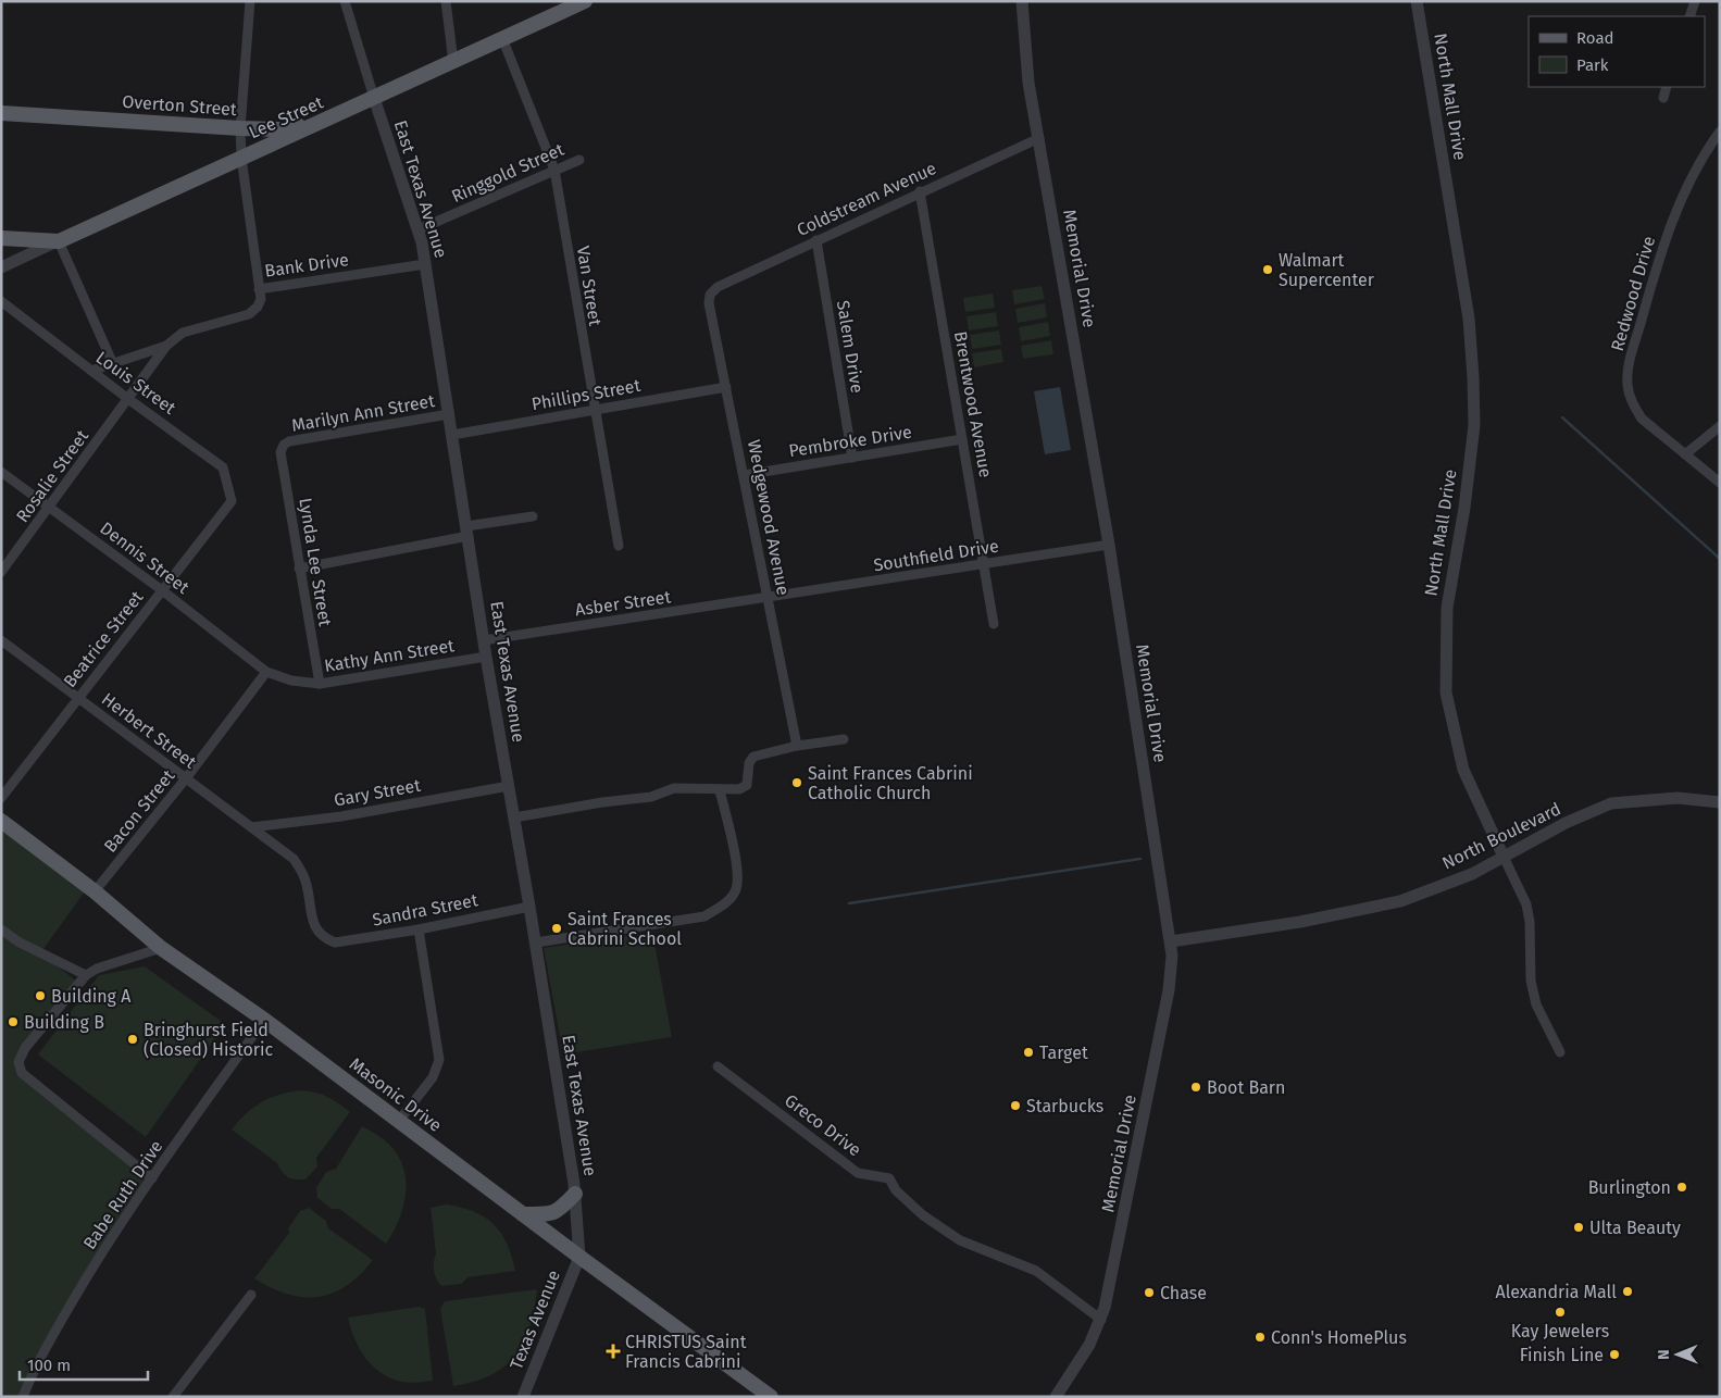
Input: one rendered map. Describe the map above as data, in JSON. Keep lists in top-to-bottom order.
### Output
{
  "streets": {
    "main road": ["Overton Street", "Lee Street", "Masonic Drive"],
    "street": [
      "North Mall Drive",
      "Ringgold Street",
      "East Texas Avenue",
      "Coldstream Avenue",
      "Bank Drive",
      "Memorial Drive",
      "Van Street",
      "Redwood Drive",
      "Salem Drive",
      "Louis Street",
      "Phillips Street",
      "Brentwood Avenue",
      "Marilyn Ann Street",
      "Pembroke Drive",
      "Rosalie Street",
      "Wedgewood Avenue",
      "Southfield Drive",
      "Dennis Street",
      "Lynda Lee Street",
      "Asber Street",
      "Beatrice Street",
      "Kathy Ann Street",
      "Herbert Street",
      "Gary Street",
      "Bacon Street",
      "North Boulevard",
      "Sandra Street",
      "Greco Drive",
      "Babe Ruth Drive",
      "Texas Avenue"
    ]
  },
  "crossings": [
    ["North Mall Drive", "North Boulevard"],
    ["Overton Street", "Lee Street"],
    ["Overton Street", "Bank Drive"],
    ["Lee Street", "East Texas Avenue"],
    ["Lee Street", "Bank Drive"],
    ["Lee Street", "Van Street"],
    ["Ringgold Street", "East Texas Avenue"],
    ["Ringgold Street", "Van Street"],
    ["East Texas Avenue", "Bank Drive"],
    ["East Texas Avenue", "Phillips Street"],
    ["East Texas Avenue", "Marilyn Ann Street"],
    ["East Texas Avenue", "Asber Street"],
    ["East Texas Avenue", "Kathy Ann Street"],
    ["East Texas Avenue", "Gary Street"],
    ["East Texas Avenue", "Sandra Street"],
    ["East Texas Avenue", "Masonic Drive"],
    ["East Texas Avenue", "Texas Avenue"],
    ["Coldstream Avenue", "Memorial Drive"],
    ["Coldstream Avenue", "Salem Drive"],
    ["Coldstream Avenue", "Brentwood Avenue"],
    ["Coldstream Avenue", "Wedgewood Avenue"],
    ["Memorial Drive", "Southfield Drive"],
    ["Memorial Drive", "North Boulevard"],
    ["Memorial Drive", "Greco Drive"],
    ["Van Street", "Phillips Street"],
    ["Salem Drive", "Pembroke Drive"],
    ["Louis Street", "Rosalie Street"],
    ["Louis Street", "Beatrice Street"],
    ["Phillips Street", "Wedgewood Avenue"],
    ["Brentwood Avenue", "Pembroke Drive"],
    ["Brentwood Avenue", "Southfield Drive"],
    ["Marilyn Ann Street", "Lynda Lee Street"],
    ["Pembroke Drive", "Wedgewood Avenue"],
    ["Rosalie Street", "Dennis Street"],
    ["Wedgewood Avenue", "Southfield Drive"],
    ["Wedgewood Avenue", "Asber Street"],
    ["Southfield Drive", "Asber Street"],
    ["Dennis Street", "Beatrice Street"],
    ["Dennis Street", "Kathy Ann Street"],
    ["Dennis Street", "Bacon Street"],
    ["Lynda Lee Street", "Kathy Ann Street"],
    ["Beatrice Street", "Herbert Street"],
    ["Kathy Ann Street", "Bacon Street"],
    ["Herbert Street", "Gary Street"],
    ["Herbert Street", "Bacon Street"],
    ["Herbert Street", "Sandra Street"],
    ["Bacon Street", "Masonic Drive"],
    ["Masonic Drive", "Babe Ruth Drive"],
    ["Masonic Drive", "Texas Avenue"]
  ],
  "places": {
    "other": [
      "Walmart Supercenter",
      "Saint Frances Cabrini Catholic Church",
      "Saint Frances Cabrini School",
      "Building A",
      "Building B",
      "Bringhurst Field (Closed) Historic",
      "Target",
      "Boot Barn",
      "Starbucks",
      "Burlington",
      "Ulta Beauty",
      "Alexandria Mall",
      "Chase",
      "Kay Jewelers",
      "Conn's HomePlus",
      "Finish Line"
    ],
    "health": ["CHRISTUS Saint Francis Cabrini"]
  },
  "legend": ["Road", "Park"],
  "scale_bar": "100 m",
  "north": "left"
}
